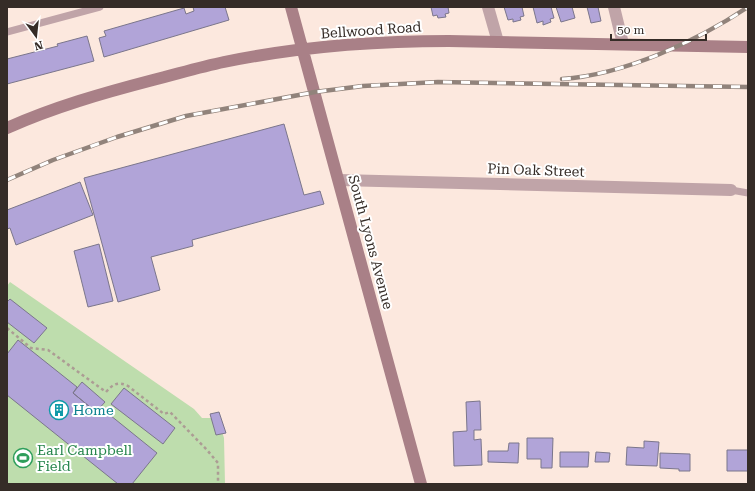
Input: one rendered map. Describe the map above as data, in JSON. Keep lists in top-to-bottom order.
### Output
{
  "streets": {
    "street": ["Bellwood Road", "Pin Oak Street", "South Lyons Avenue"]
  },
  "crossings": [
    ["Bellwood Road", "South Lyons Avenue"],
    ["Pin Oak Street", "South Lyons Avenue"]
  ],
  "places": {
    "building": ["Home"],
    "sports": ["Earl Campbell Field"]
  },
  "scale_bar": "50 m",
  "north": "bottom"
}
